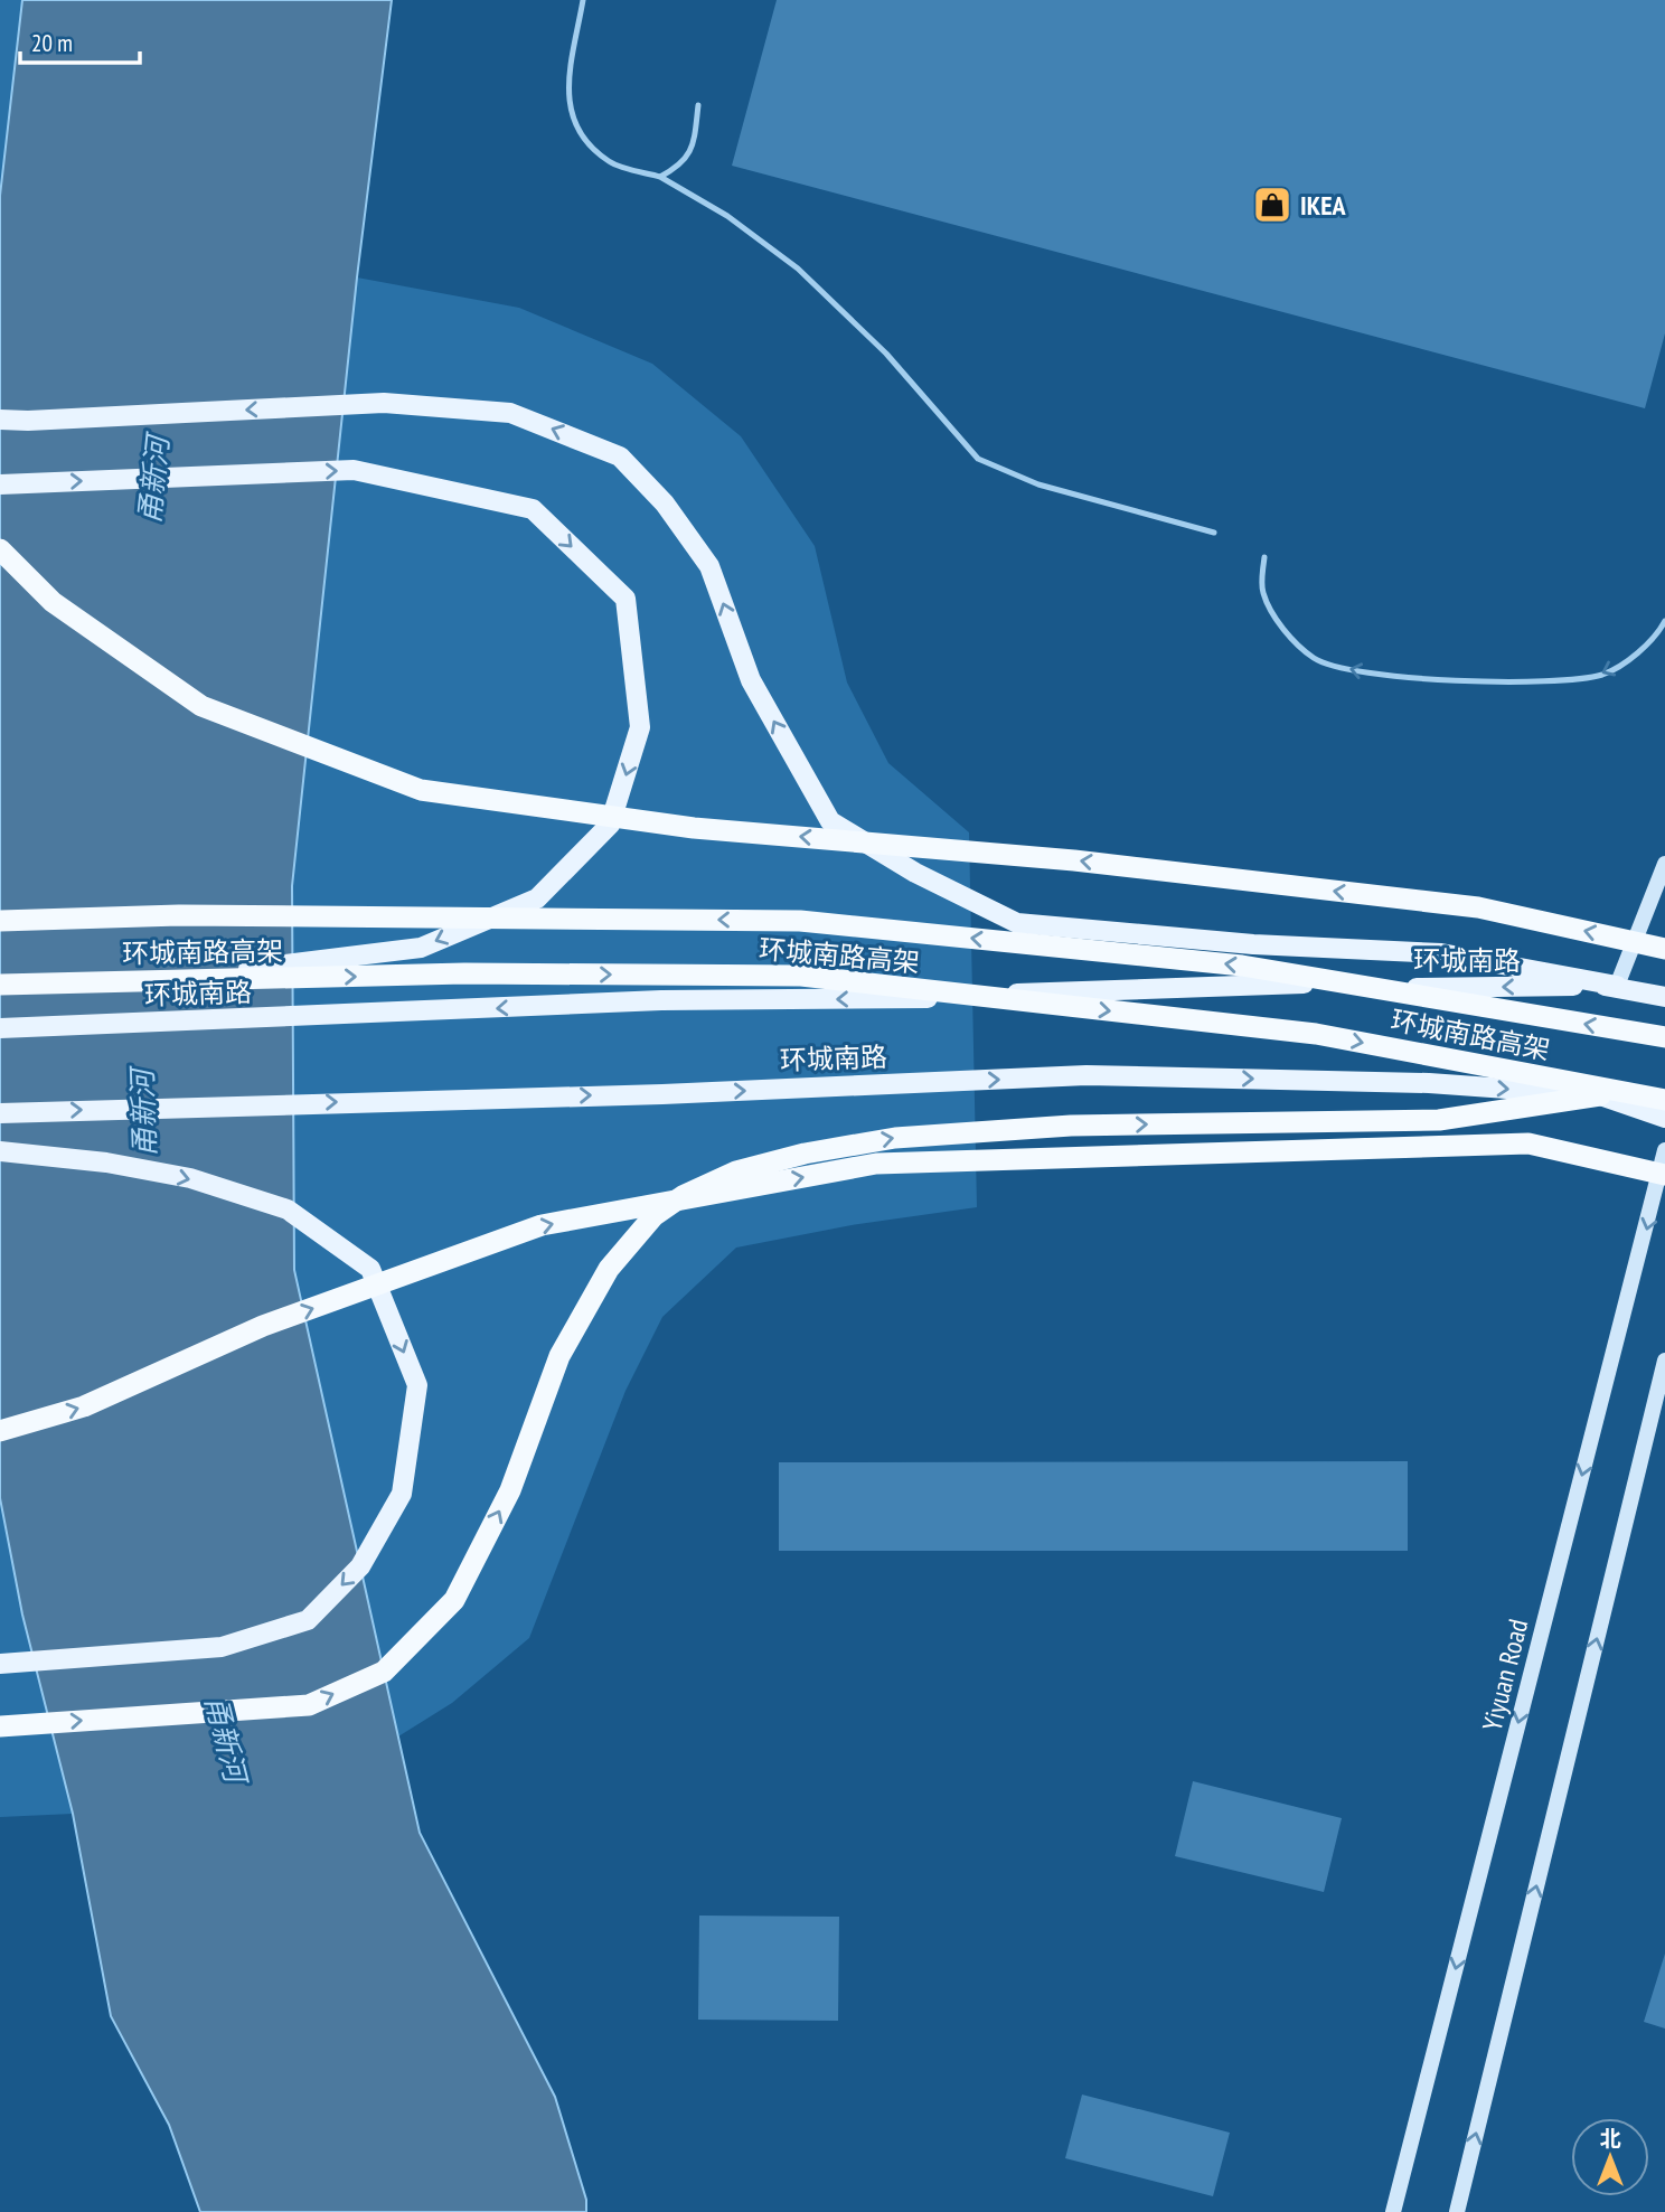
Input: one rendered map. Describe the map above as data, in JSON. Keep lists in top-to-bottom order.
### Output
{
  "streets": {
    "highway": ["环城南路高架"],
    "main road": ["环城南路", "Yiyuan Road"]
  },
  "water": ["甬新河"],
  "places": {
    "shop": ["IKEA"]
  },
  "scale_bar": "20 m",
  "north": "top"
}
